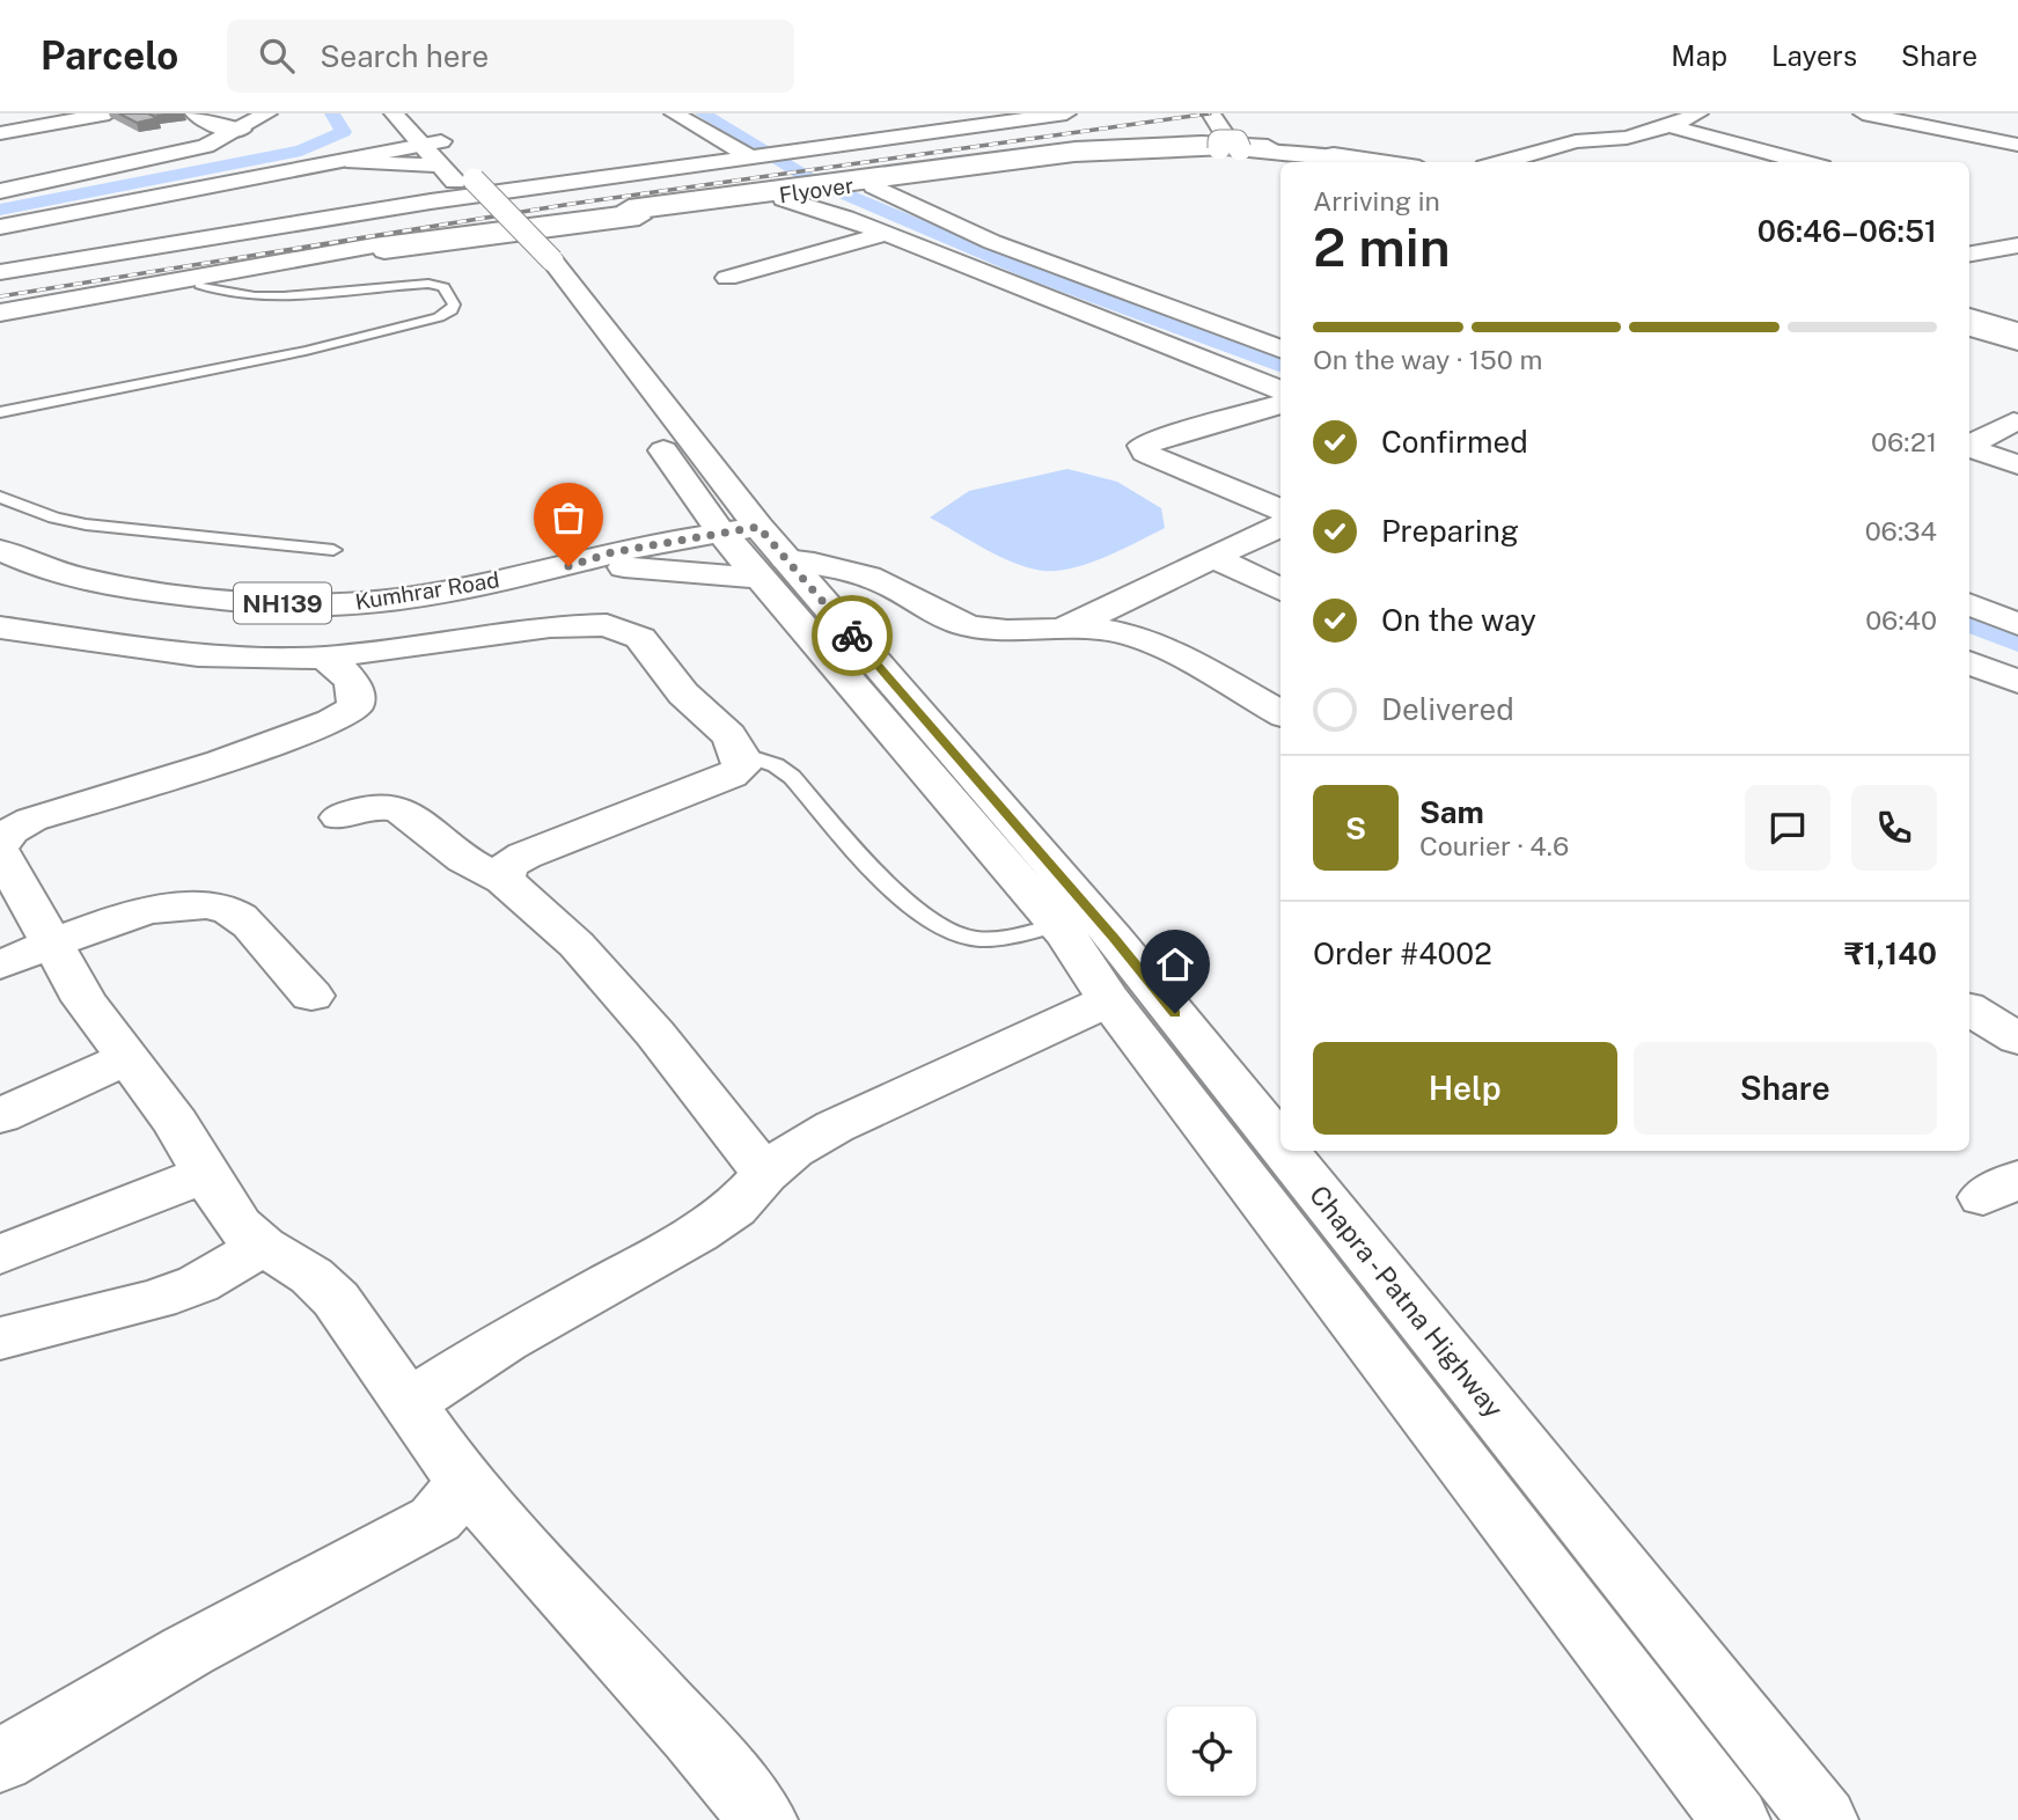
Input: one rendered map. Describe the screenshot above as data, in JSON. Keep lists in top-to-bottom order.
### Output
{
  "streets": {
    "main road": [
      "Flyover",
      "Kumhrar Road",
      "NH139",
      "Chapra - Patna Highway"
    ]
  },
  "crossings": [
    ["Flyover", "Chapra - Patna Highway"],
    ["Kumhrar Road", "Chapra - Patna Highway"]
  ],
  "page": {
    "header": "Parcelo",
    "search": "Search here",
    "nav": ["Map", "Layers", "Share"],
    "heading": ["2 min", "Arriving in", "06:46–06:51"],
    "panel": [
      "Sam",
      "Courier · 4.6",
      "Order #4002",
      "₹1,140"
    ],
    "bar": "On the way · 150 m",
    "list": [
      ["Confirmed", "06:21"],
      ["Preparing", "06:34"],
      ["On the way", "06:40"],
      "Delivered"
    ],
    "round": "S",
    "buttons": ["Help", "Share"]
  }
}
